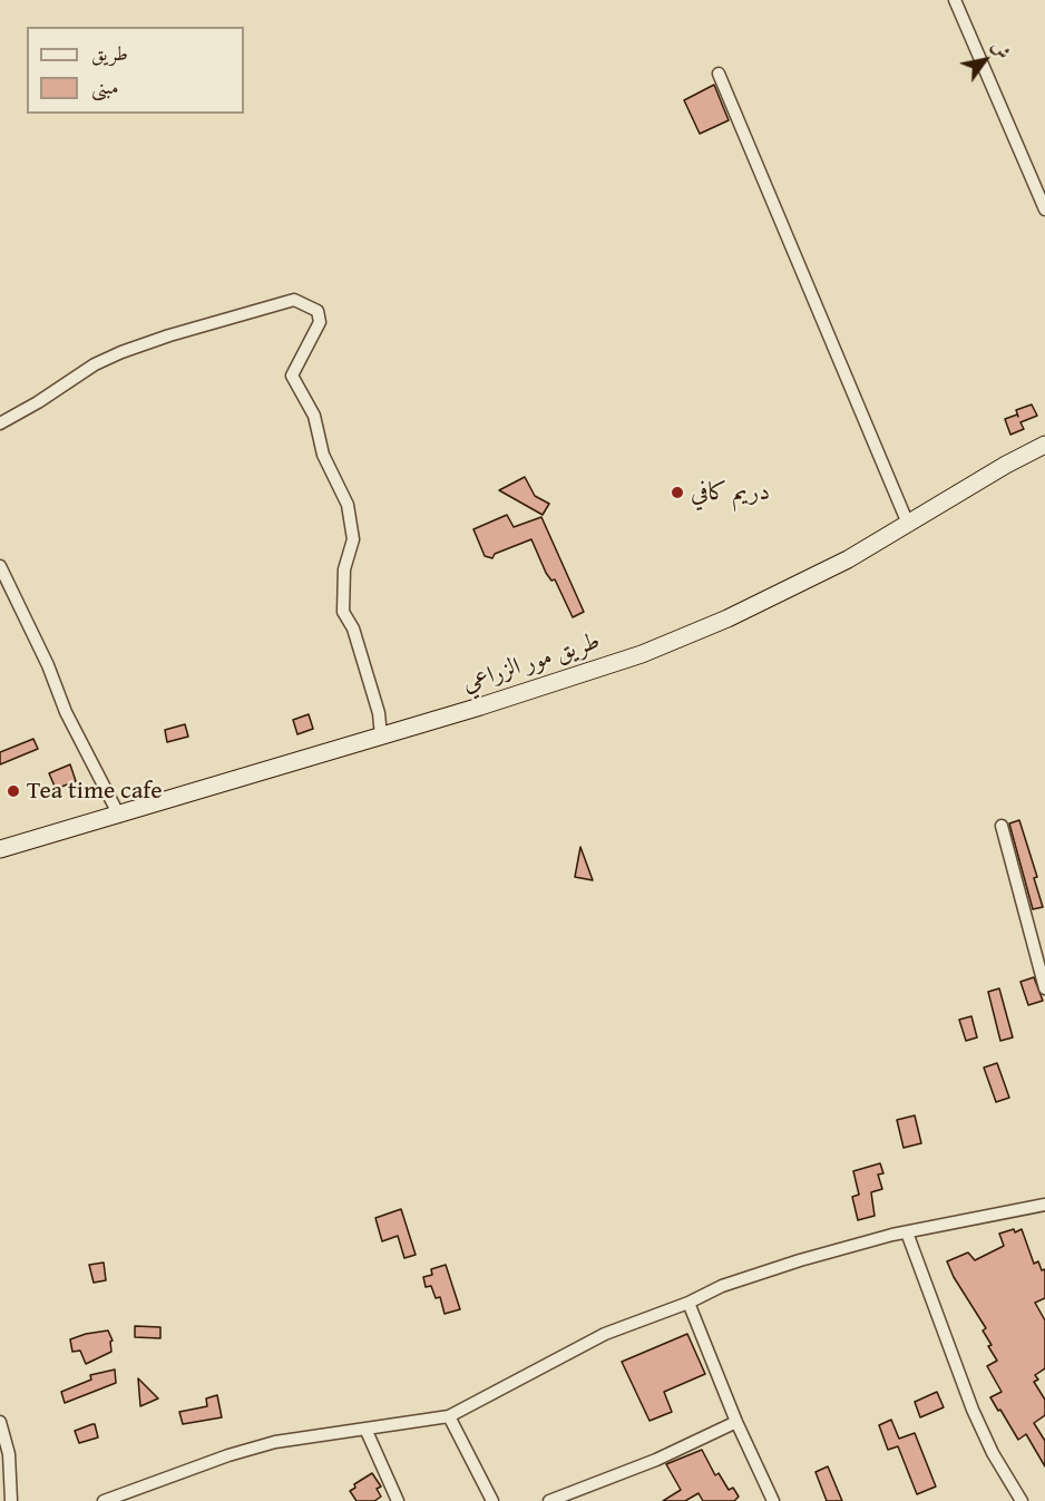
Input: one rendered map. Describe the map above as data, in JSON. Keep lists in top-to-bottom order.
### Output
{
  "streets": {
    "street": ["طريق مور الزراعي"]
  },
  "places": ["دريم كافي", "Tea time cafe"],
  "legend": ["طريق", "مبنى"],
  "north": "top right"
}
